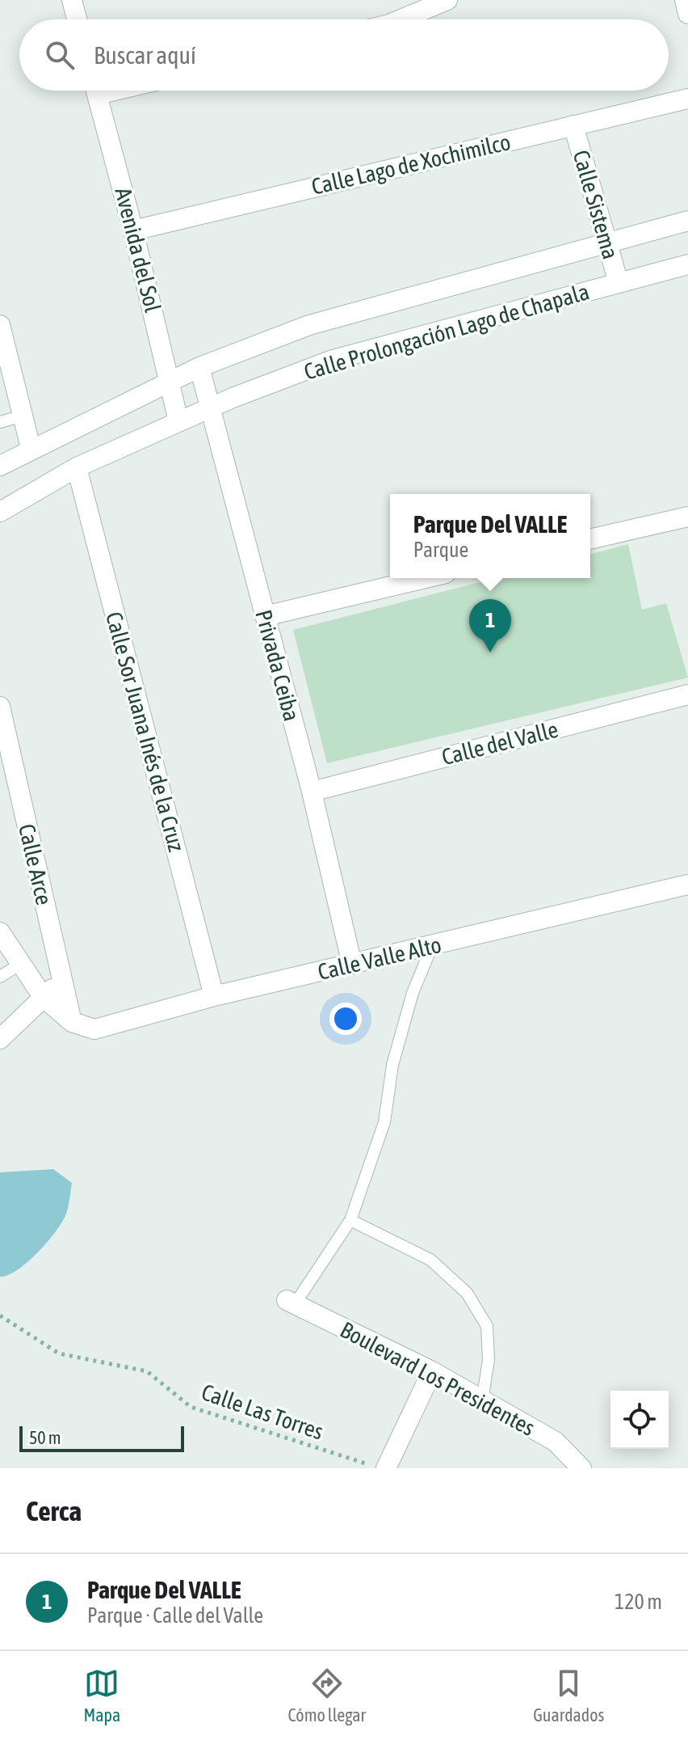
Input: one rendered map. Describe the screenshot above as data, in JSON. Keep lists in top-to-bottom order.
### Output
{
  "streets": {
    "street": [
      "Calle Lago de Xochimilco",
      "Calle Sistema",
      "Avenida del Sol",
      "Calle Prolongación Lago de Chapala",
      "Privada Ceiba",
      "Calle Sor Juana Inés de la Cruz",
      "Calle del Valle",
      "Calle Arce",
      "Calle Valle Alto",
      "Boulevard Los Presidentes"
    ],
    "path": ["Calle Las Torres"]
  },
  "crossings": [
    ["Calle Lago de Xochimilco", "Calle Sistema"],
    ["Calle Lago de Xochimilco", "Avenida del Sol"],
    ["Calle Sistema", "Calle Prolongación Lago de Chapala"],
    ["Avenida del Sol", "Calle Prolongación Lago de Chapala"],
    ["Calle Prolongación Lago de Chapala", "Privada Ceiba"],
    ["Calle Prolongación Lago de Chapala", "Calle Sor Juana Inés de la Cruz"],
    ["Privada Ceiba", "Calle del Valle"],
    ["Privada Ceiba", "Calle Valle Alto"],
    ["Calle Sor Juana Inés de la Cruz", "Calle Valle Alto"],
    ["Calle Arce", "Calle Valle Alto"]
  ],
  "scale_bar": "50 m",
  "page": {
    "search": "Buscar aquí",
    "popup": ["Parque Del VALLE", "Parque"],
    "pins": "1",
    "scale": "50 m",
    "heading": "Cerca",
    "list": [
      {
        "mark": "1",
        "name": "Parque Del VALLE",
        "note": "Parque · Calle del Valle",
        "value": "120 m"
      }
    ],
    "nav": ["Mapa", "Cómo llegar", "Guardados"]
  }
}
